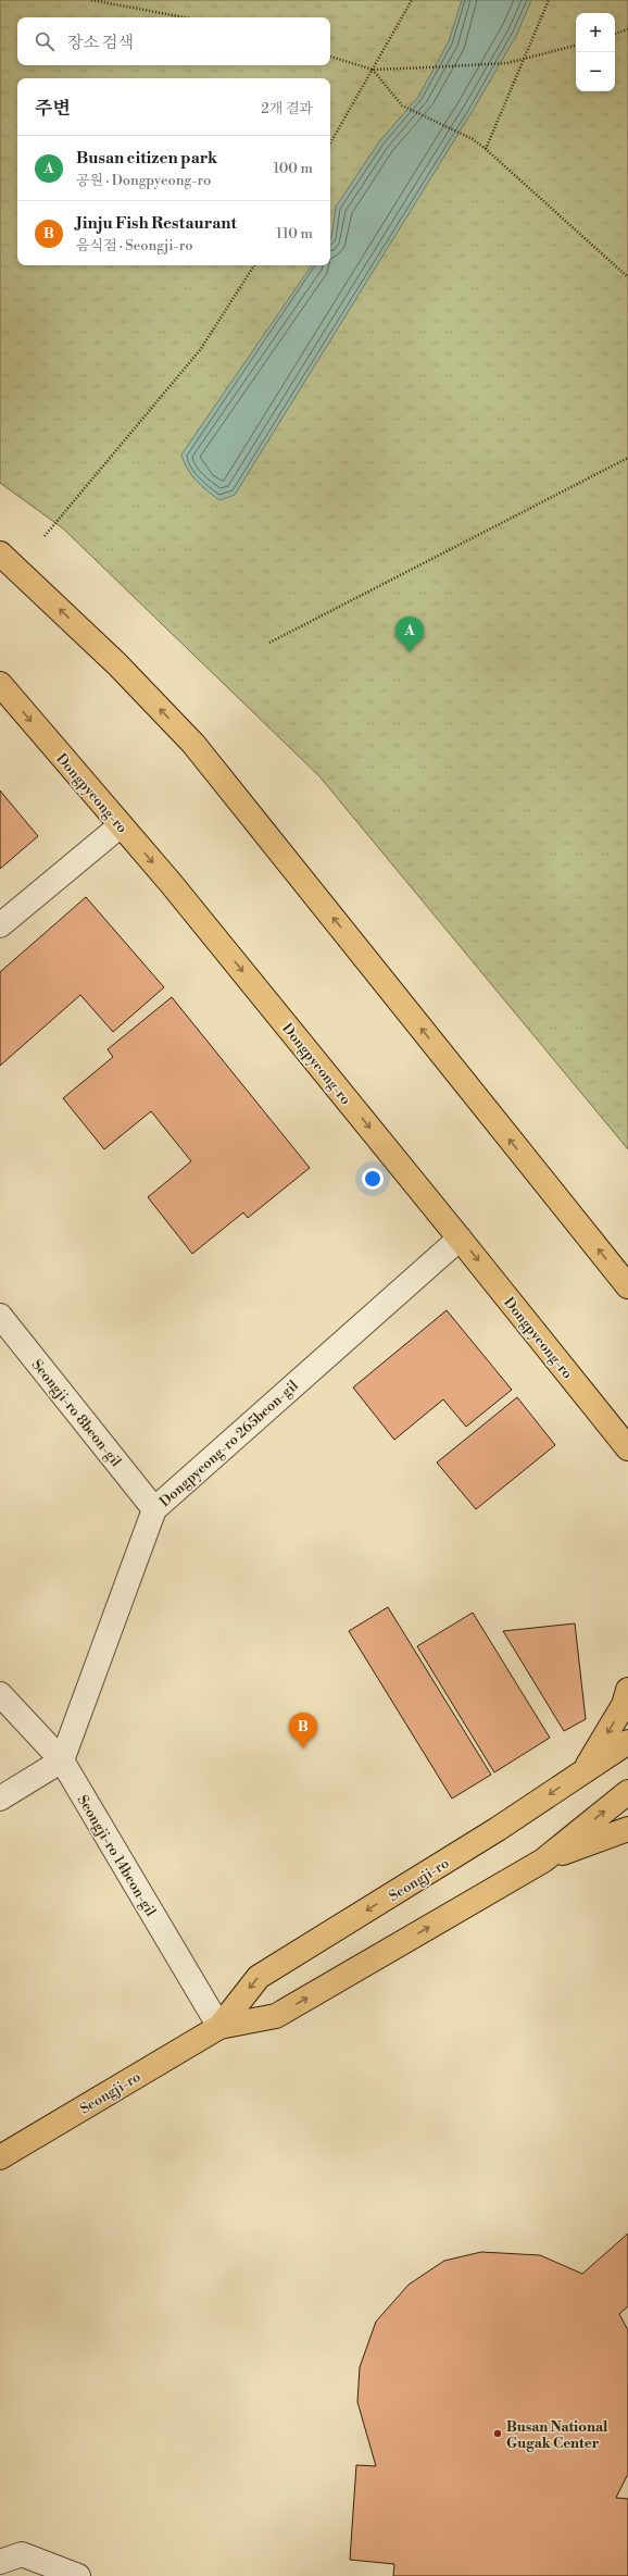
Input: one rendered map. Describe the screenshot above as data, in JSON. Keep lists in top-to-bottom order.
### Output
{
  "streets": {
    "main road": ["Dongpyeong-ro", "Seongji-ro"],
    "street": ["Seongji-ro 8beon-gil", "Dongpyeong-ro 265beon-gil", "Seongji-ro 14beon-gil"]
  },
  "crossings": [
    ["Dongpyeong-ro", "Dongpyeong-ro 265beon-gil"],
    ["Seongji-ro 8beon-gil", "Dongpyeong-ro 265beon-gil"],
    ["Dongpyeong-ro 265beon-gil", "Seongji-ro 14beon-gil"],
    ["Seongji-ro 14beon-gil", "Seongji-ro"]
  ],
  "places": ["Busan National Gugak Center"],
  "page": {
    "map_buttons": ["+", "−"],
    "search": "장소 검색",
    "heading": ["주변", "2개 결과"],
    "list": [
      {
        "mark": "A",
        "name": "Busan citizen park",
        "note": "공원 · Dongpyeong-ro",
        "value": "100 m"
      },
      {
        "mark": "B",
        "name": "Jinju Fish Restaurant",
        "note": "음식점 · Seongji-ro",
        "value": "110 m"
      }
    ],
    "pins": ["A", "B"]
  }
}
